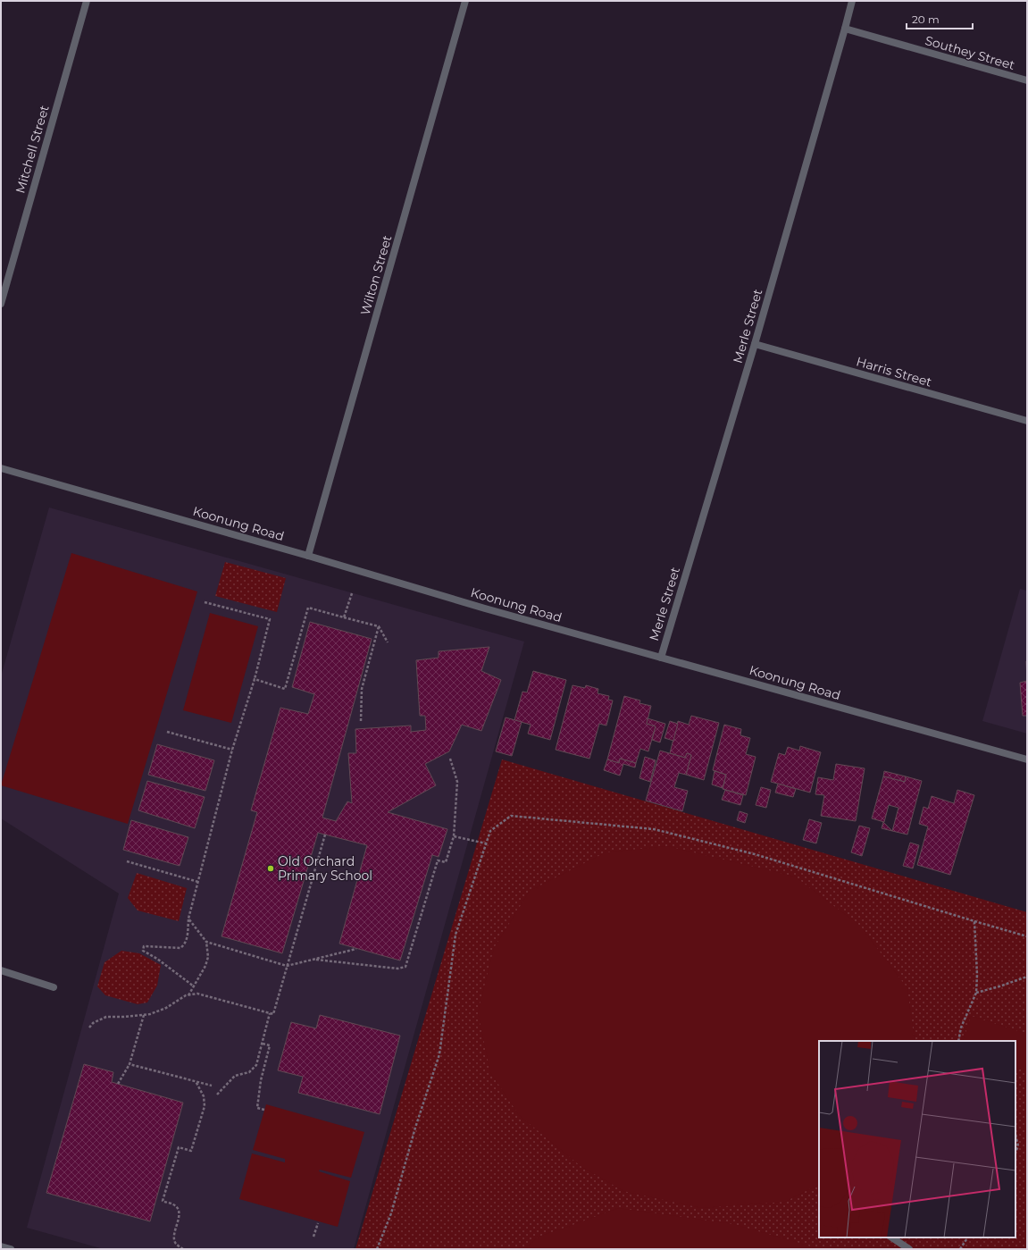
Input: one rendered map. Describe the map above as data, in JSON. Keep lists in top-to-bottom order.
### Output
{
  "streets": {
    "street": [
      "Southey Street",
      "Mitchell Street",
      "Wilton Street",
      "Merle Street",
      "Harris Street",
      "Koonung Road"
    ]
  },
  "crossings": [
    ["Southey Street", "Merle Street"],
    ["Wilton Street", "Koonung Road"],
    ["Merle Street", "Harris Street"],
    ["Merle Street", "Koonung Road"]
  ],
  "places": ["Old Orchard Primary School"],
  "scale_bar": "20 m"
}
